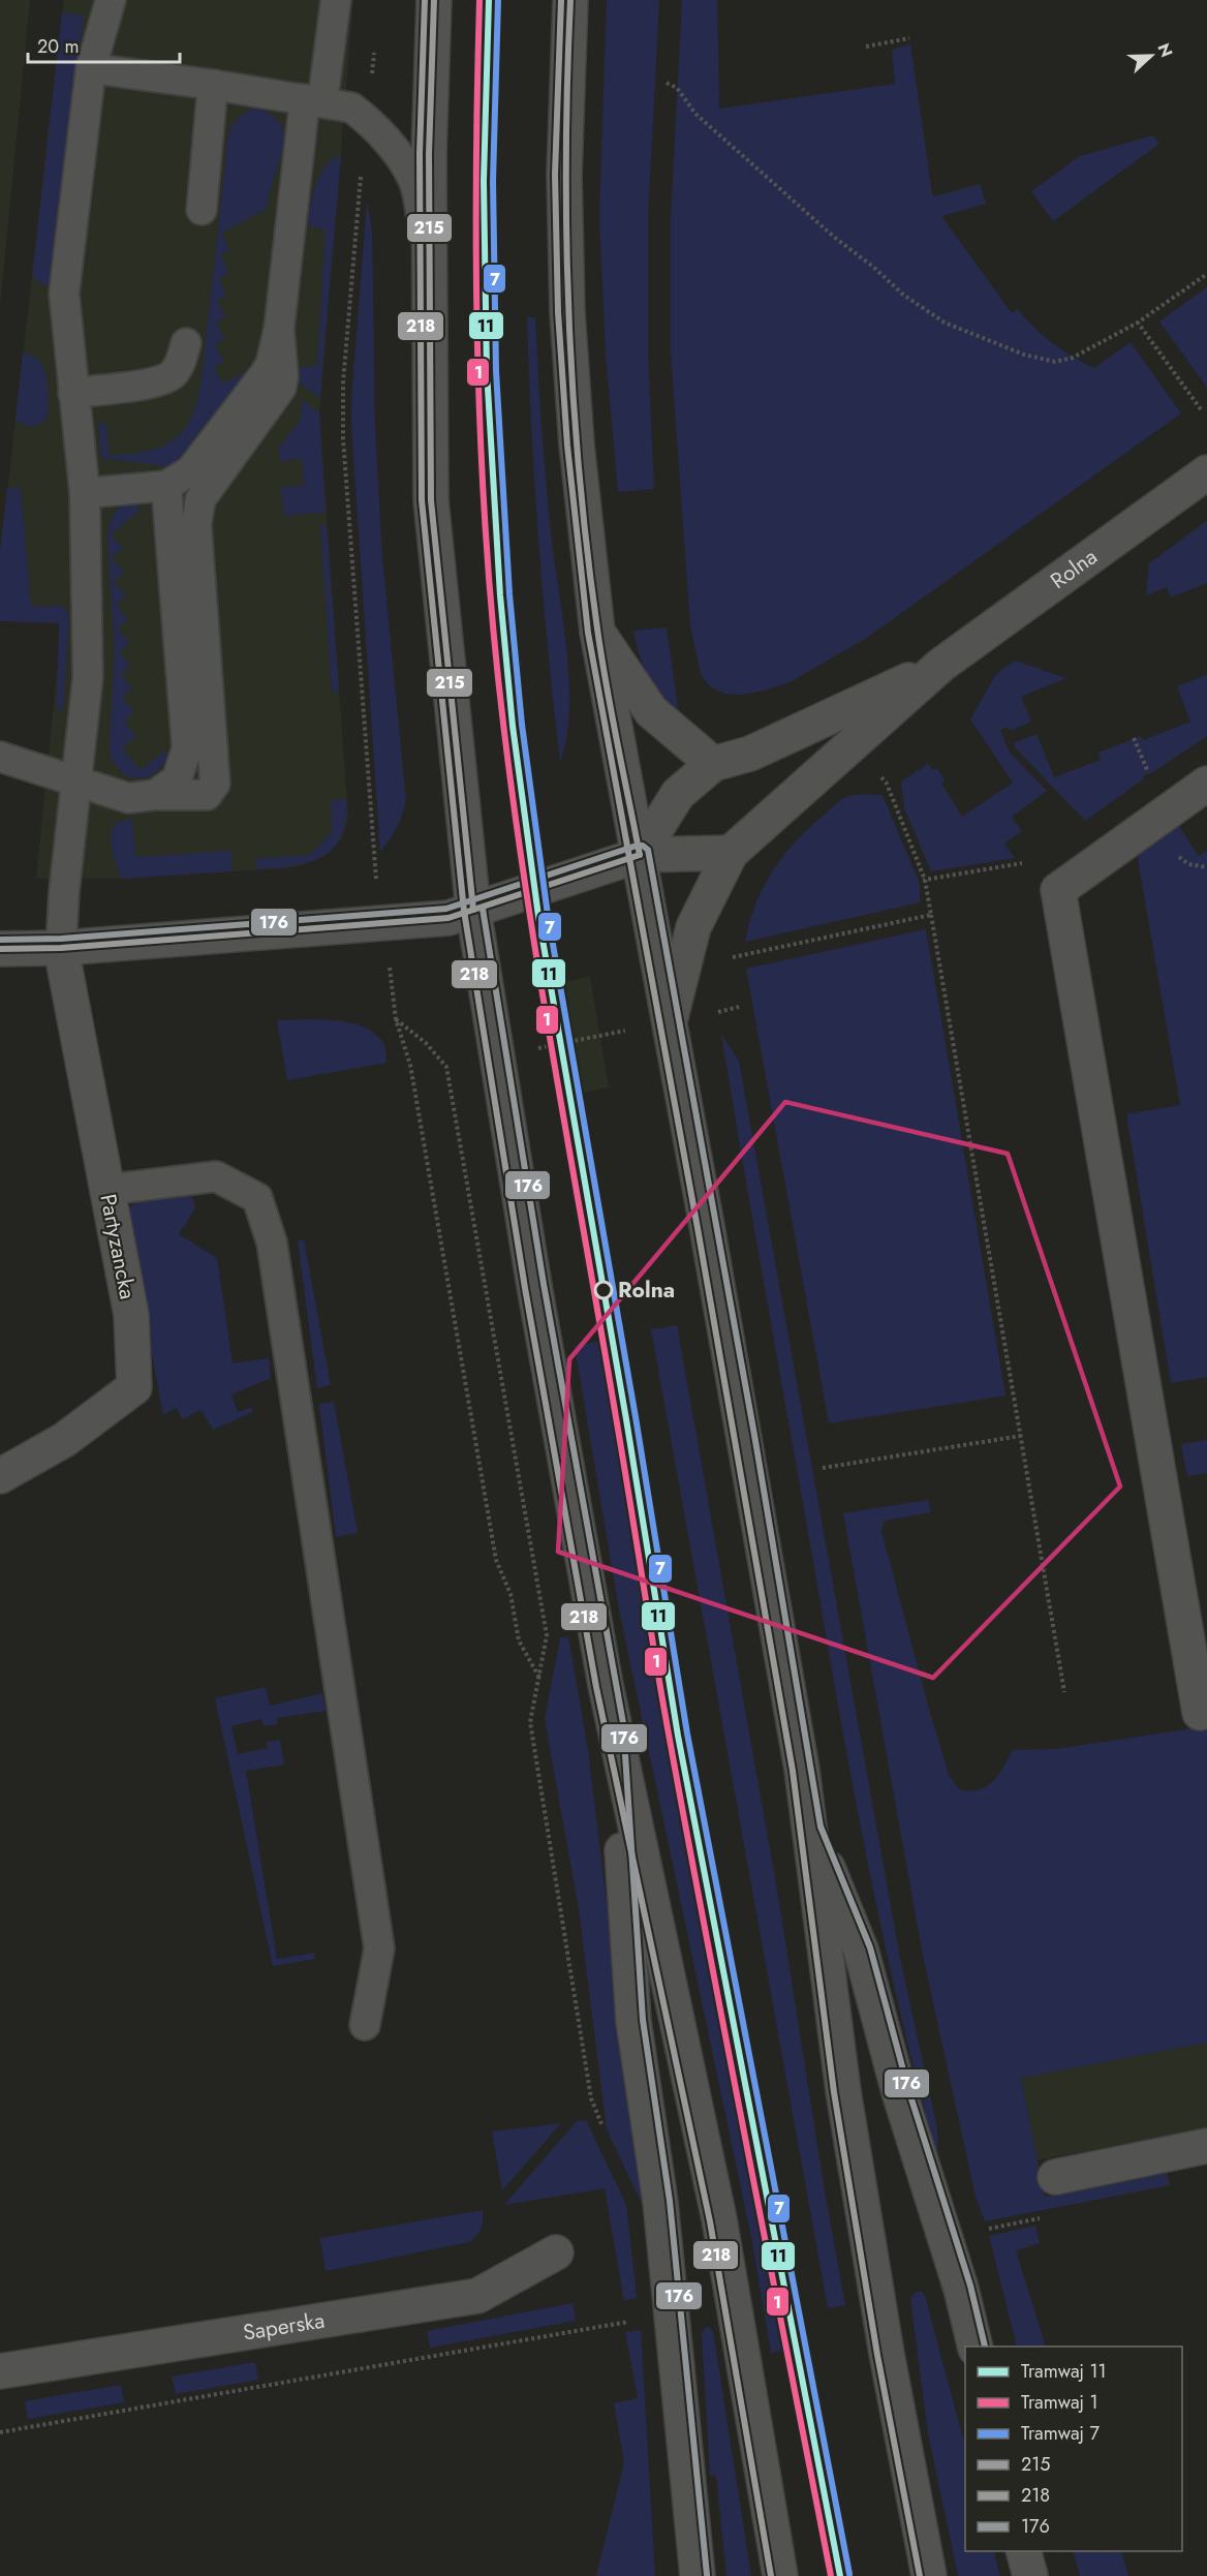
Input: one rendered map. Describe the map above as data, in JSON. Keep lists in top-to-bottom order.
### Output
{
  "streets": {
    "main road": ["Rolna", "Partyzancka", "Saperska"]
  },
  "places": ["Rolna"],
  "lines": [
    "tram line 11",
    "tram line 1",
    "tram line 7",
    "transit line 215",
    "transit line 218",
    "transit line 176"
  ],
  "legend": [
    "Tramwaj 11",
    "Tramwaj 1",
    "Tramwaj 7",
    "215",
    "218",
    "176"
  ],
  "scale_bar": "20 m",
  "north": "right"
}
